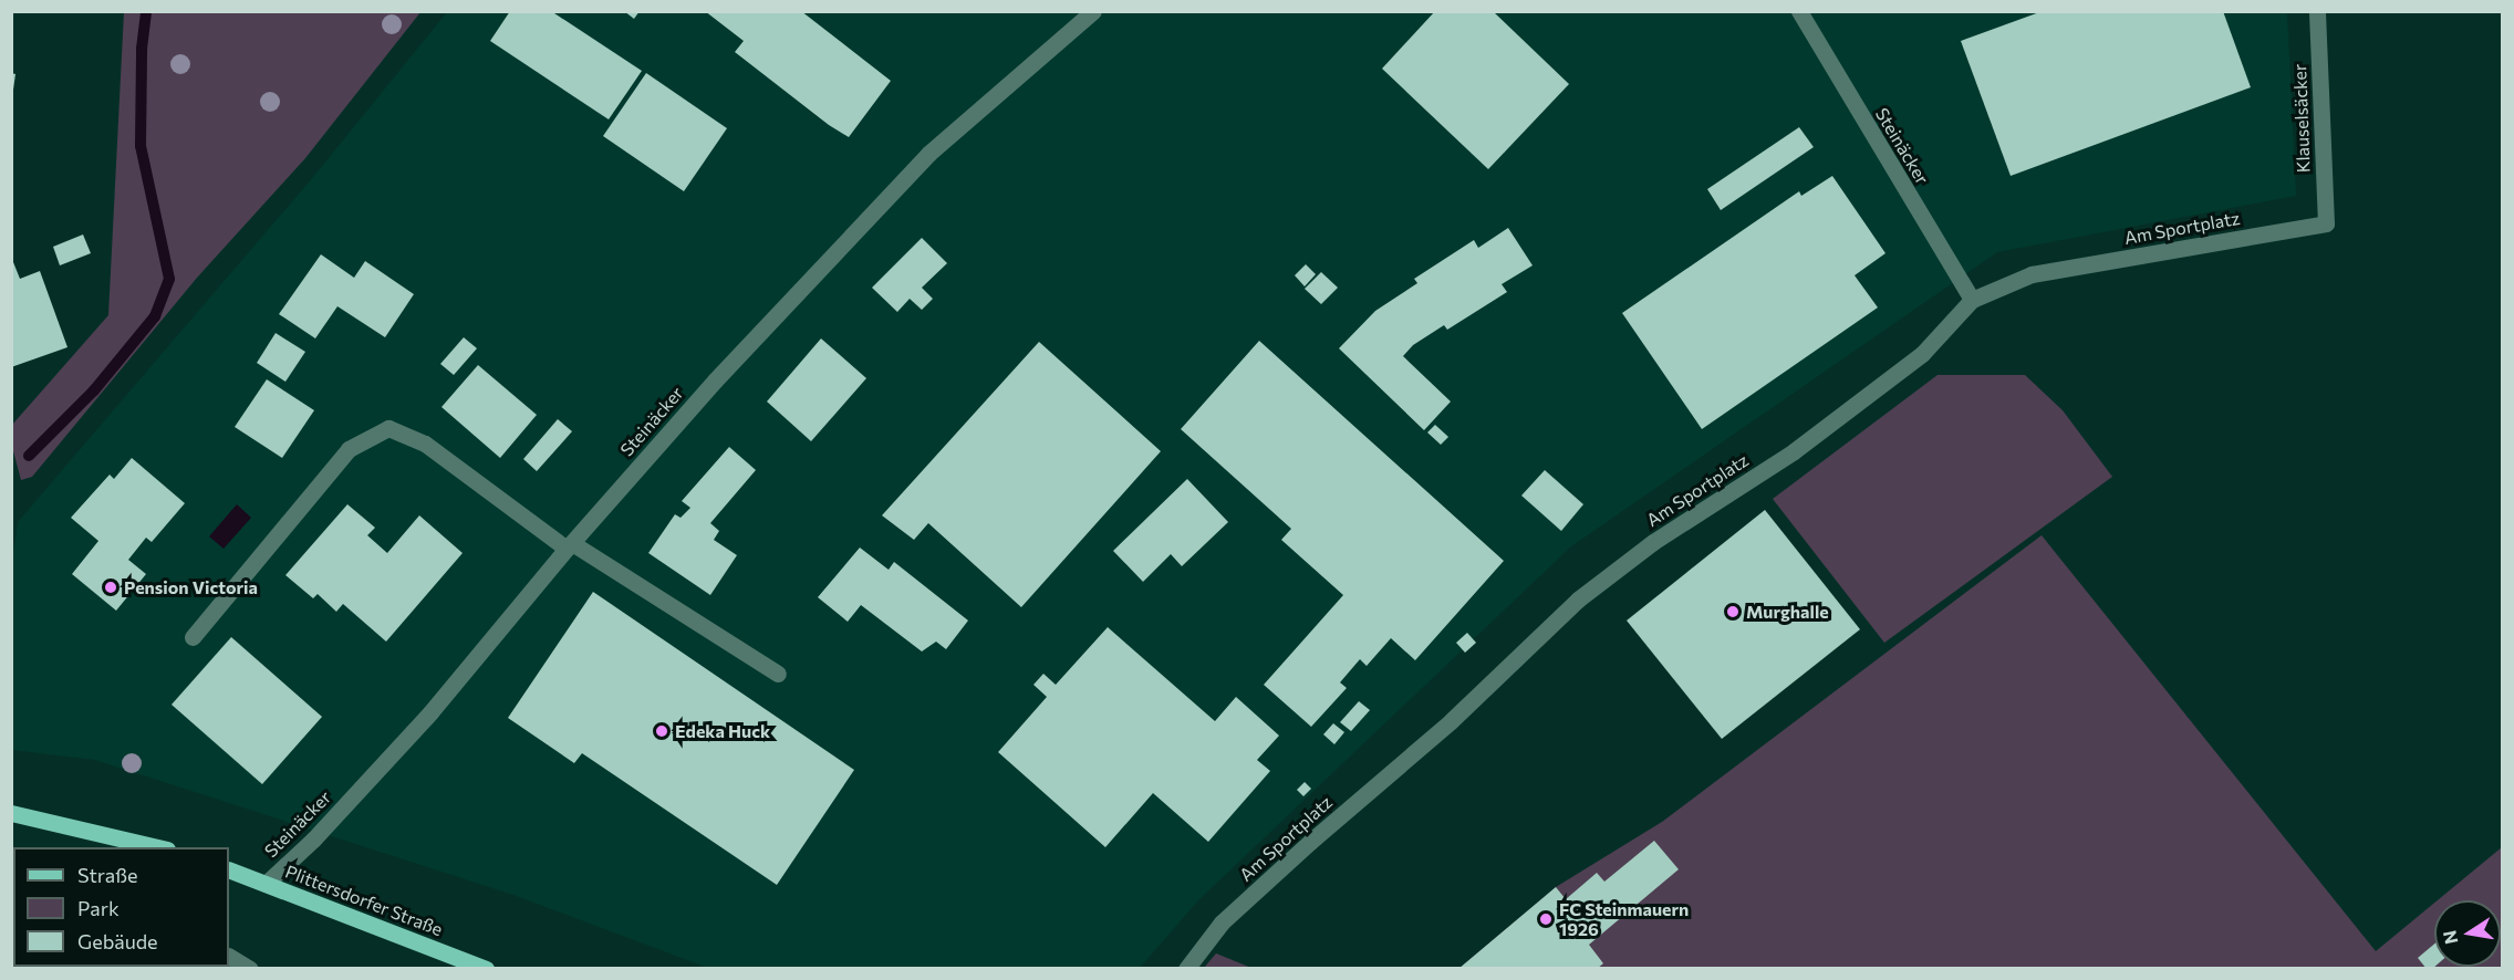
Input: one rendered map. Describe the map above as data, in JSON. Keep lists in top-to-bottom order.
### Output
{
  "streets": {
    "main road": ["Plittersdorfer Straße"],
    "street": ["Klauselsäcker", "Steinäcker", "Am Sportplatz"]
  },
  "crossings": [
    ["Klauselsäcker", "Am Sportplatz"],
    ["Steinäcker", "Am Sportplatz"],
    ["Steinäcker", "Plittersdorfer Straße"]
  ],
  "places": [
    "Pension Victoria",
    "Murghalle",
    "Edeka Huck",
    "FC Steinmauern 1926"
  ],
  "legend": ["Straße", "Park", "Gebäude"],
  "north": "left"
}
